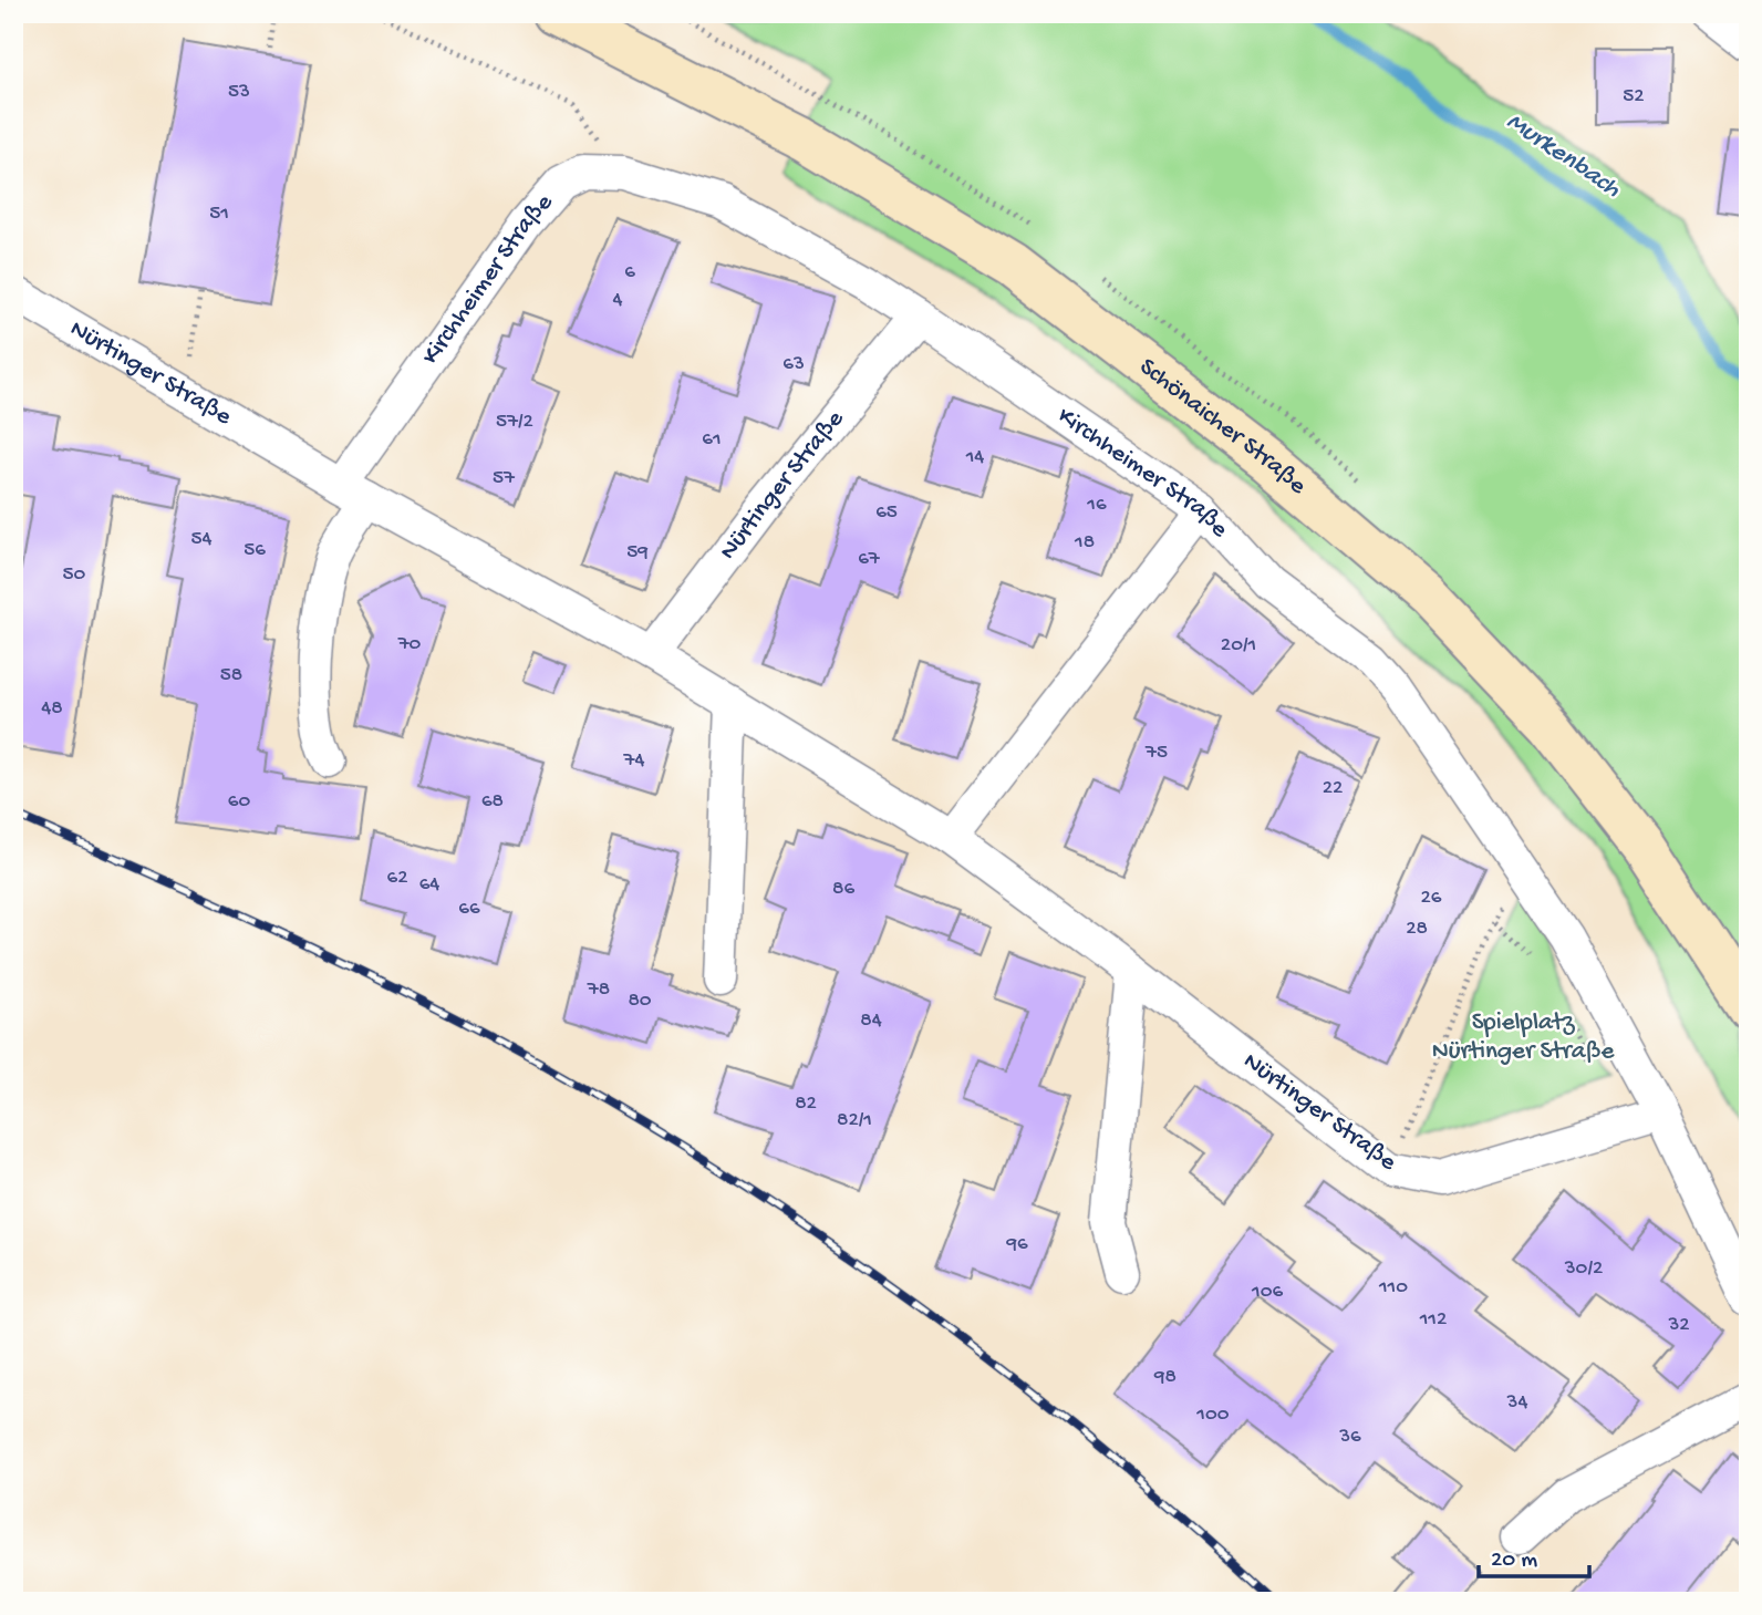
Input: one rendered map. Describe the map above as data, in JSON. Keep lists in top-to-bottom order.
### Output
{
  "streets": {
    "main road": ["Schönaicher Straße"],
    "street": ["Kirchheimer Straße", "Nürtinger Straße"]
  },
  "crossings": [
    ["Kirchheimer Straße", "Nürtinger Straße"]
  ],
  "water": ["Murkenbach"],
  "parks": ["Spielplatz Nürtinger Straße"],
  "house_numbers": [
    "53",
    "52",
    "51",
    "6",
    "4",
    "63",
    "57/2",
    "61",
    "14",
    "57",
    "16",
    "65",
    "54",
    "18",
    "56",
    "59",
    "67",
    "50",
    "70",
    "20/1",
    "58",
    "48",
    "75",
    "74",
    "22",
    "60",
    "68",
    "62",
    "64",
    "86",
    "26",
    "66",
    "28",
    "78",
    "80",
    "84",
    "82",
    "82/1",
    "96",
    "30/2",
    "110",
    "106",
    "112",
    "32",
    "98",
    "34",
    "100",
    "36"
  ],
  "scale_bar": "20 m"
}
